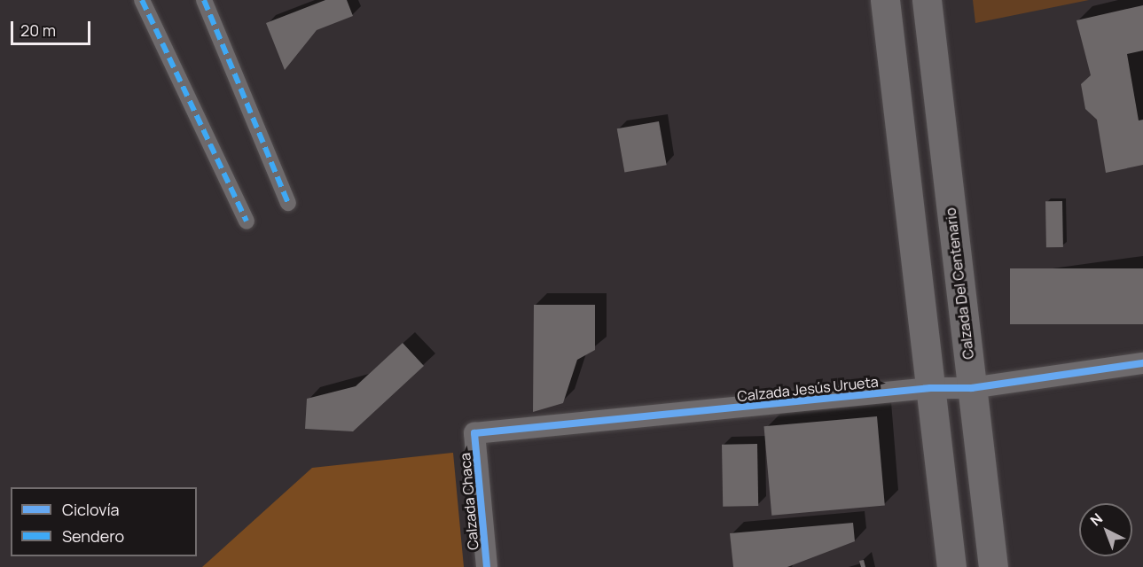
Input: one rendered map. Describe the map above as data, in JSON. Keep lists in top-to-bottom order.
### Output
{
  "streets": {
    "main road": ["Calzada Del Centenario"],
    "street": ["Calzada Jesús Urueta", "Calzada Chaca"]
  },
  "crossings": [
    ["Calzada Del Centenario", "Calzada Jesús Urueta"],
    ["Calzada Jesús Urueta", "Calzada Chaca"]
  ],
  "legend": ["Ciclovía", "Sendero"],
  "scale_bar": "20 m",
  "north": "top left"
}
